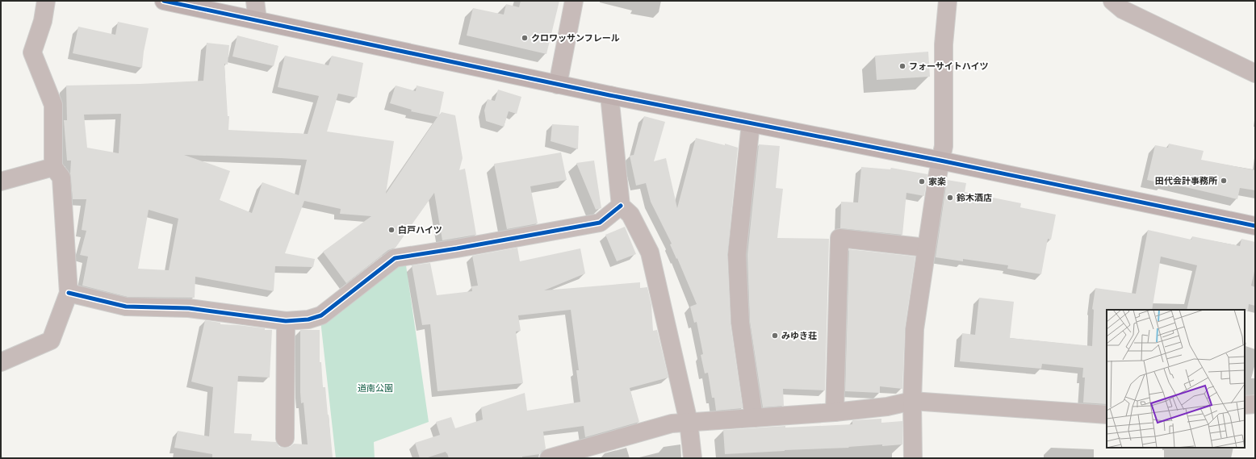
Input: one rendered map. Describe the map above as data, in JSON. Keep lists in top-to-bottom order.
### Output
{
  "parks": ["道南公園"],
  "places": [
    "クロワッサンフレール",
    "フォーサイトハイツ",
    "田代会計事務所",
    "家楽",
    "鈴木酒店",
    "白戸ハイツ",
    "みゆき荘"
  ]
}
